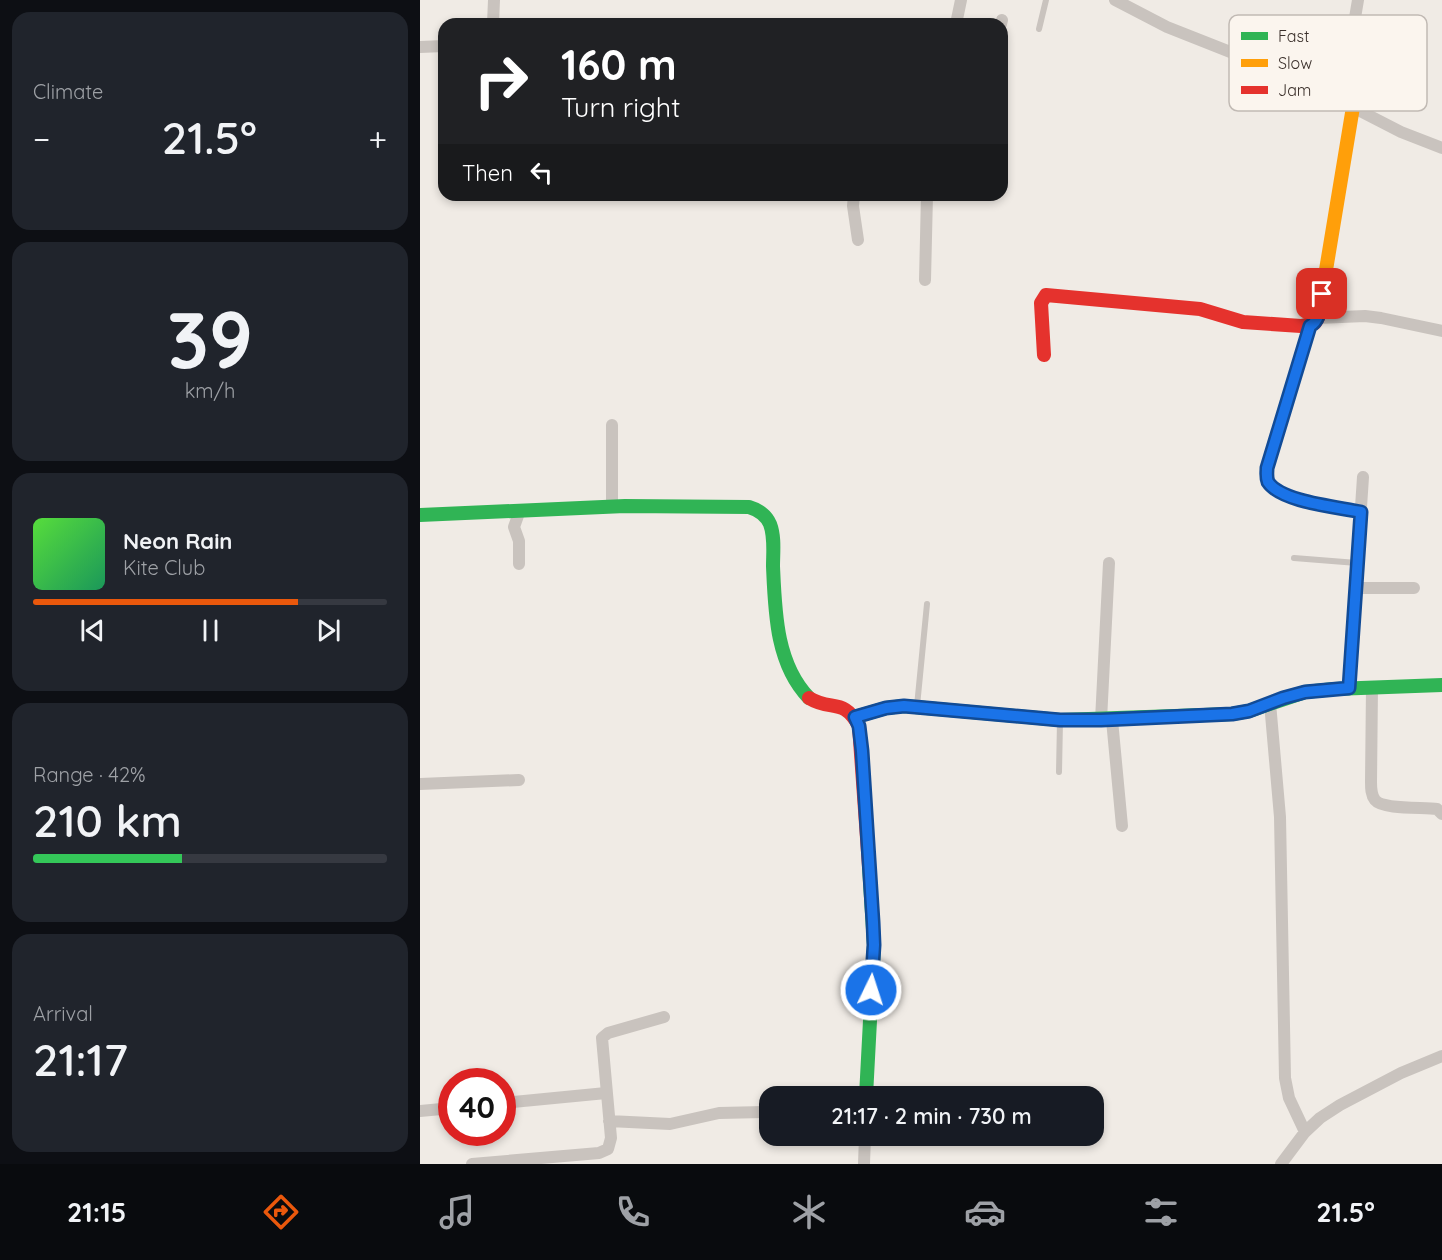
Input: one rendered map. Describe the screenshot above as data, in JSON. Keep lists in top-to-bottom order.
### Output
{
  "legend": ["Fast", "Slow", "Jam"],
  "page": {
    "tile": [
      "Climate",
      ["39", "km/h"],
      ["Range · 42%", "210 km"],
      ["Arrival", "21:17"]
    ],
    "turn": ["160 m", "Turn right"],
    "heat": ["−", "21.5°", "+"],
    "then": "Then",
    "song": ["Neon Rain", "Kite Club"],
    "limit": "40",
    "trip": "21:17 · 2 min · 730 m",
    "tabs": ["21:15", "21.5°"]
  }
}
